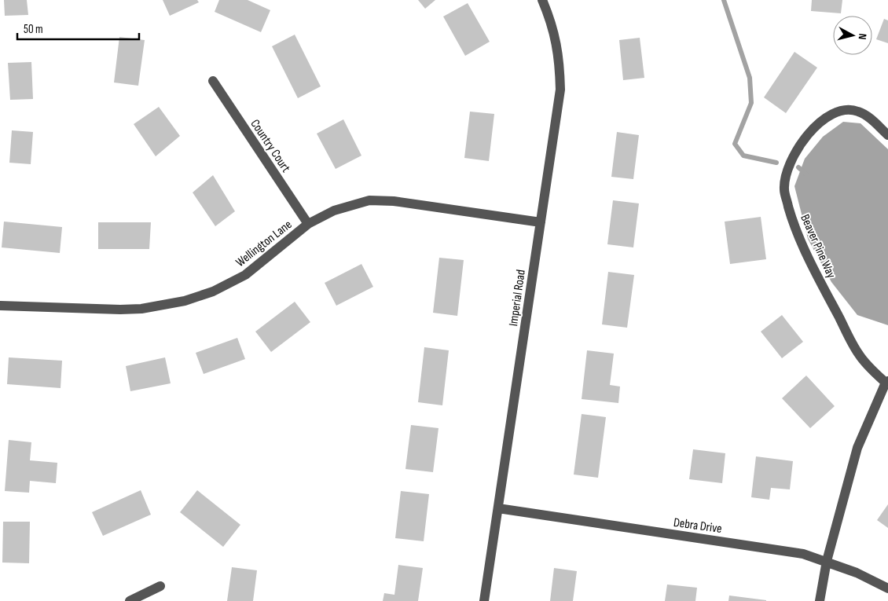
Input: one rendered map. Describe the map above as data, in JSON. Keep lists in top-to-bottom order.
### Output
{
  "streets": {
    "street": [
      "Country Court",
      "Wellington Lane",
      "Beaver Pine Way",
      "Imperial Road",
      "Debra Drive"
    ]
  },
  "crossings": [
    ["Country Court", "Wellington Lane"],
    ["Wellington Lane", "Imperial Road"],
    ["Beaver Pine Way", "Debra Drive"],
    ["Imperial Road", "Debra Drive"]
  ],
  "scale_bar": "50 m",
  "north": "right"
}
